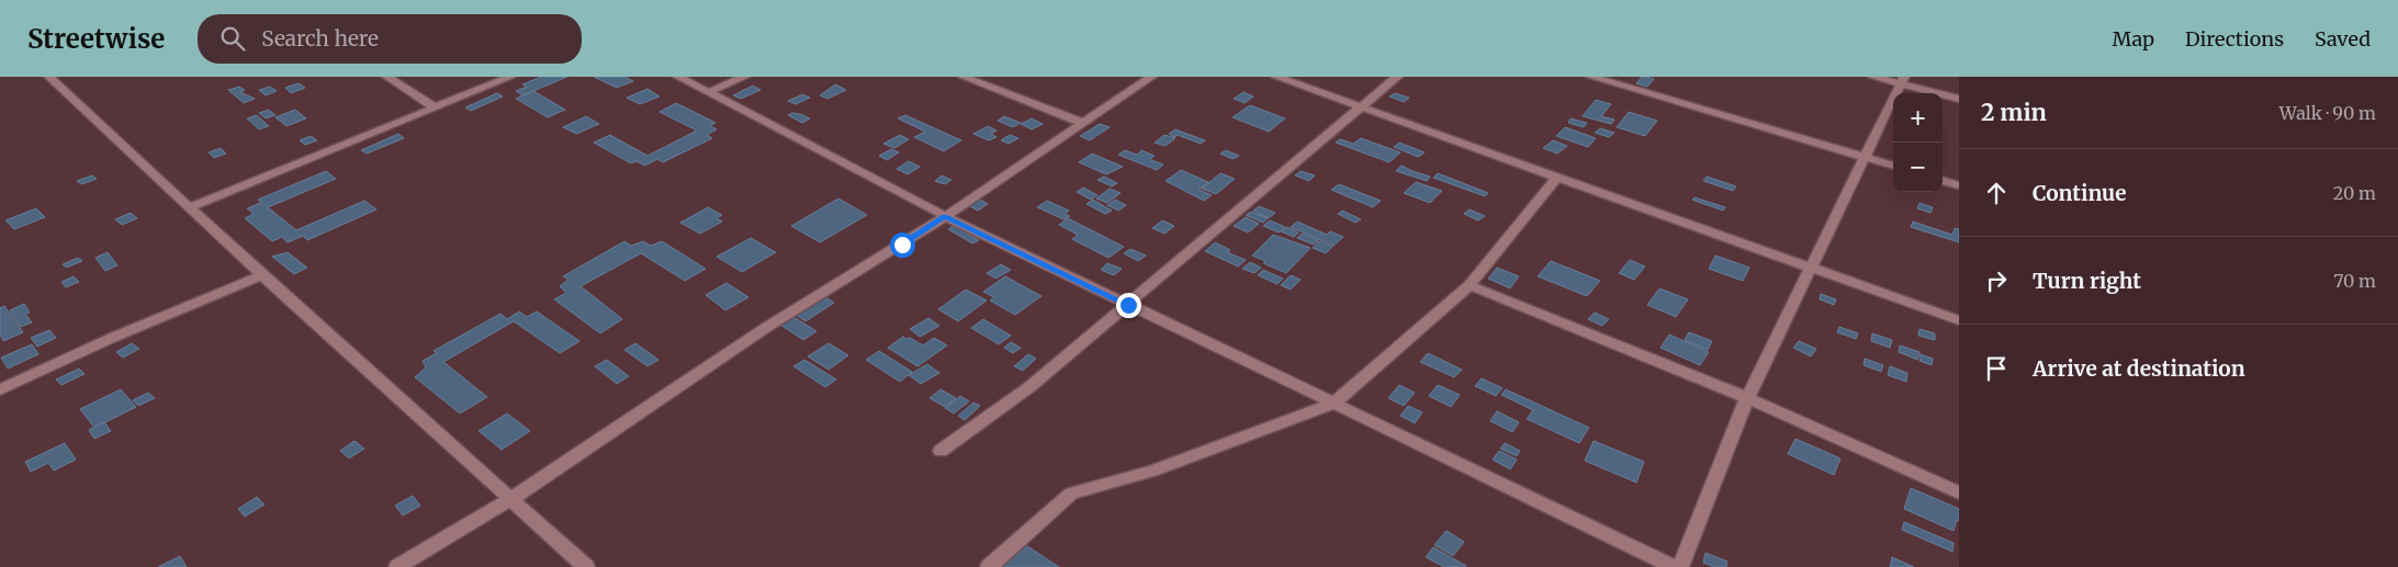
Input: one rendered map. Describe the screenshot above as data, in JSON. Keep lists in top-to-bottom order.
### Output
{
  "page": {
    "header": "Streetwise",
    "search": "Search here",
    "nav": ["Map", "Directions", "Saved"],
    "heading": ["2 min", "Walk · 90 m"],
    "map_buttons": ["+", "−"],
    "list": [
      ["Continue", "20 m"],
      ["Turn right", "70 m"],
      "Arrive at destination"
    ]
  }
}
